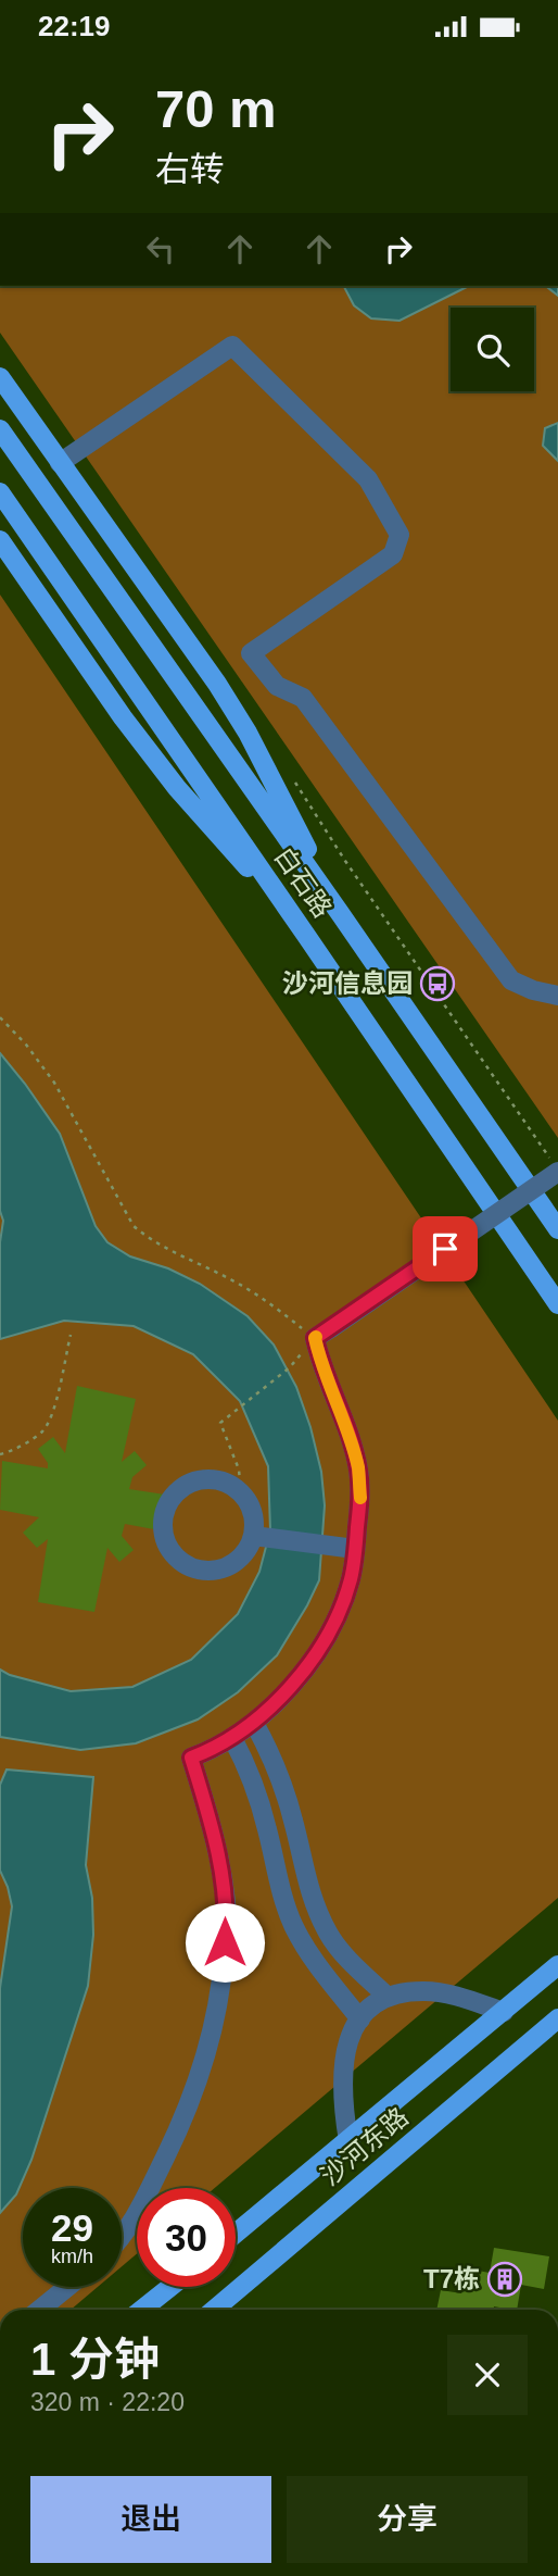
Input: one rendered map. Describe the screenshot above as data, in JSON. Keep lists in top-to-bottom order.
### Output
{
  "streets": {
    "main road": ["白石路", "沙河东路"]
  },
  "places": {
    "bus stop": ["沙河信息园"],
    "building": ["T7栋"]
  },
  "page": {
    "status": "22:19",
    "turn": ["70 m", "右转"],
    "speed": "29 km/h",
    "limit": "30",
    "heading": ["1 分钟", "320 m · 22:20"],
    "buttons": ["退出", "分享"]
  }
}
